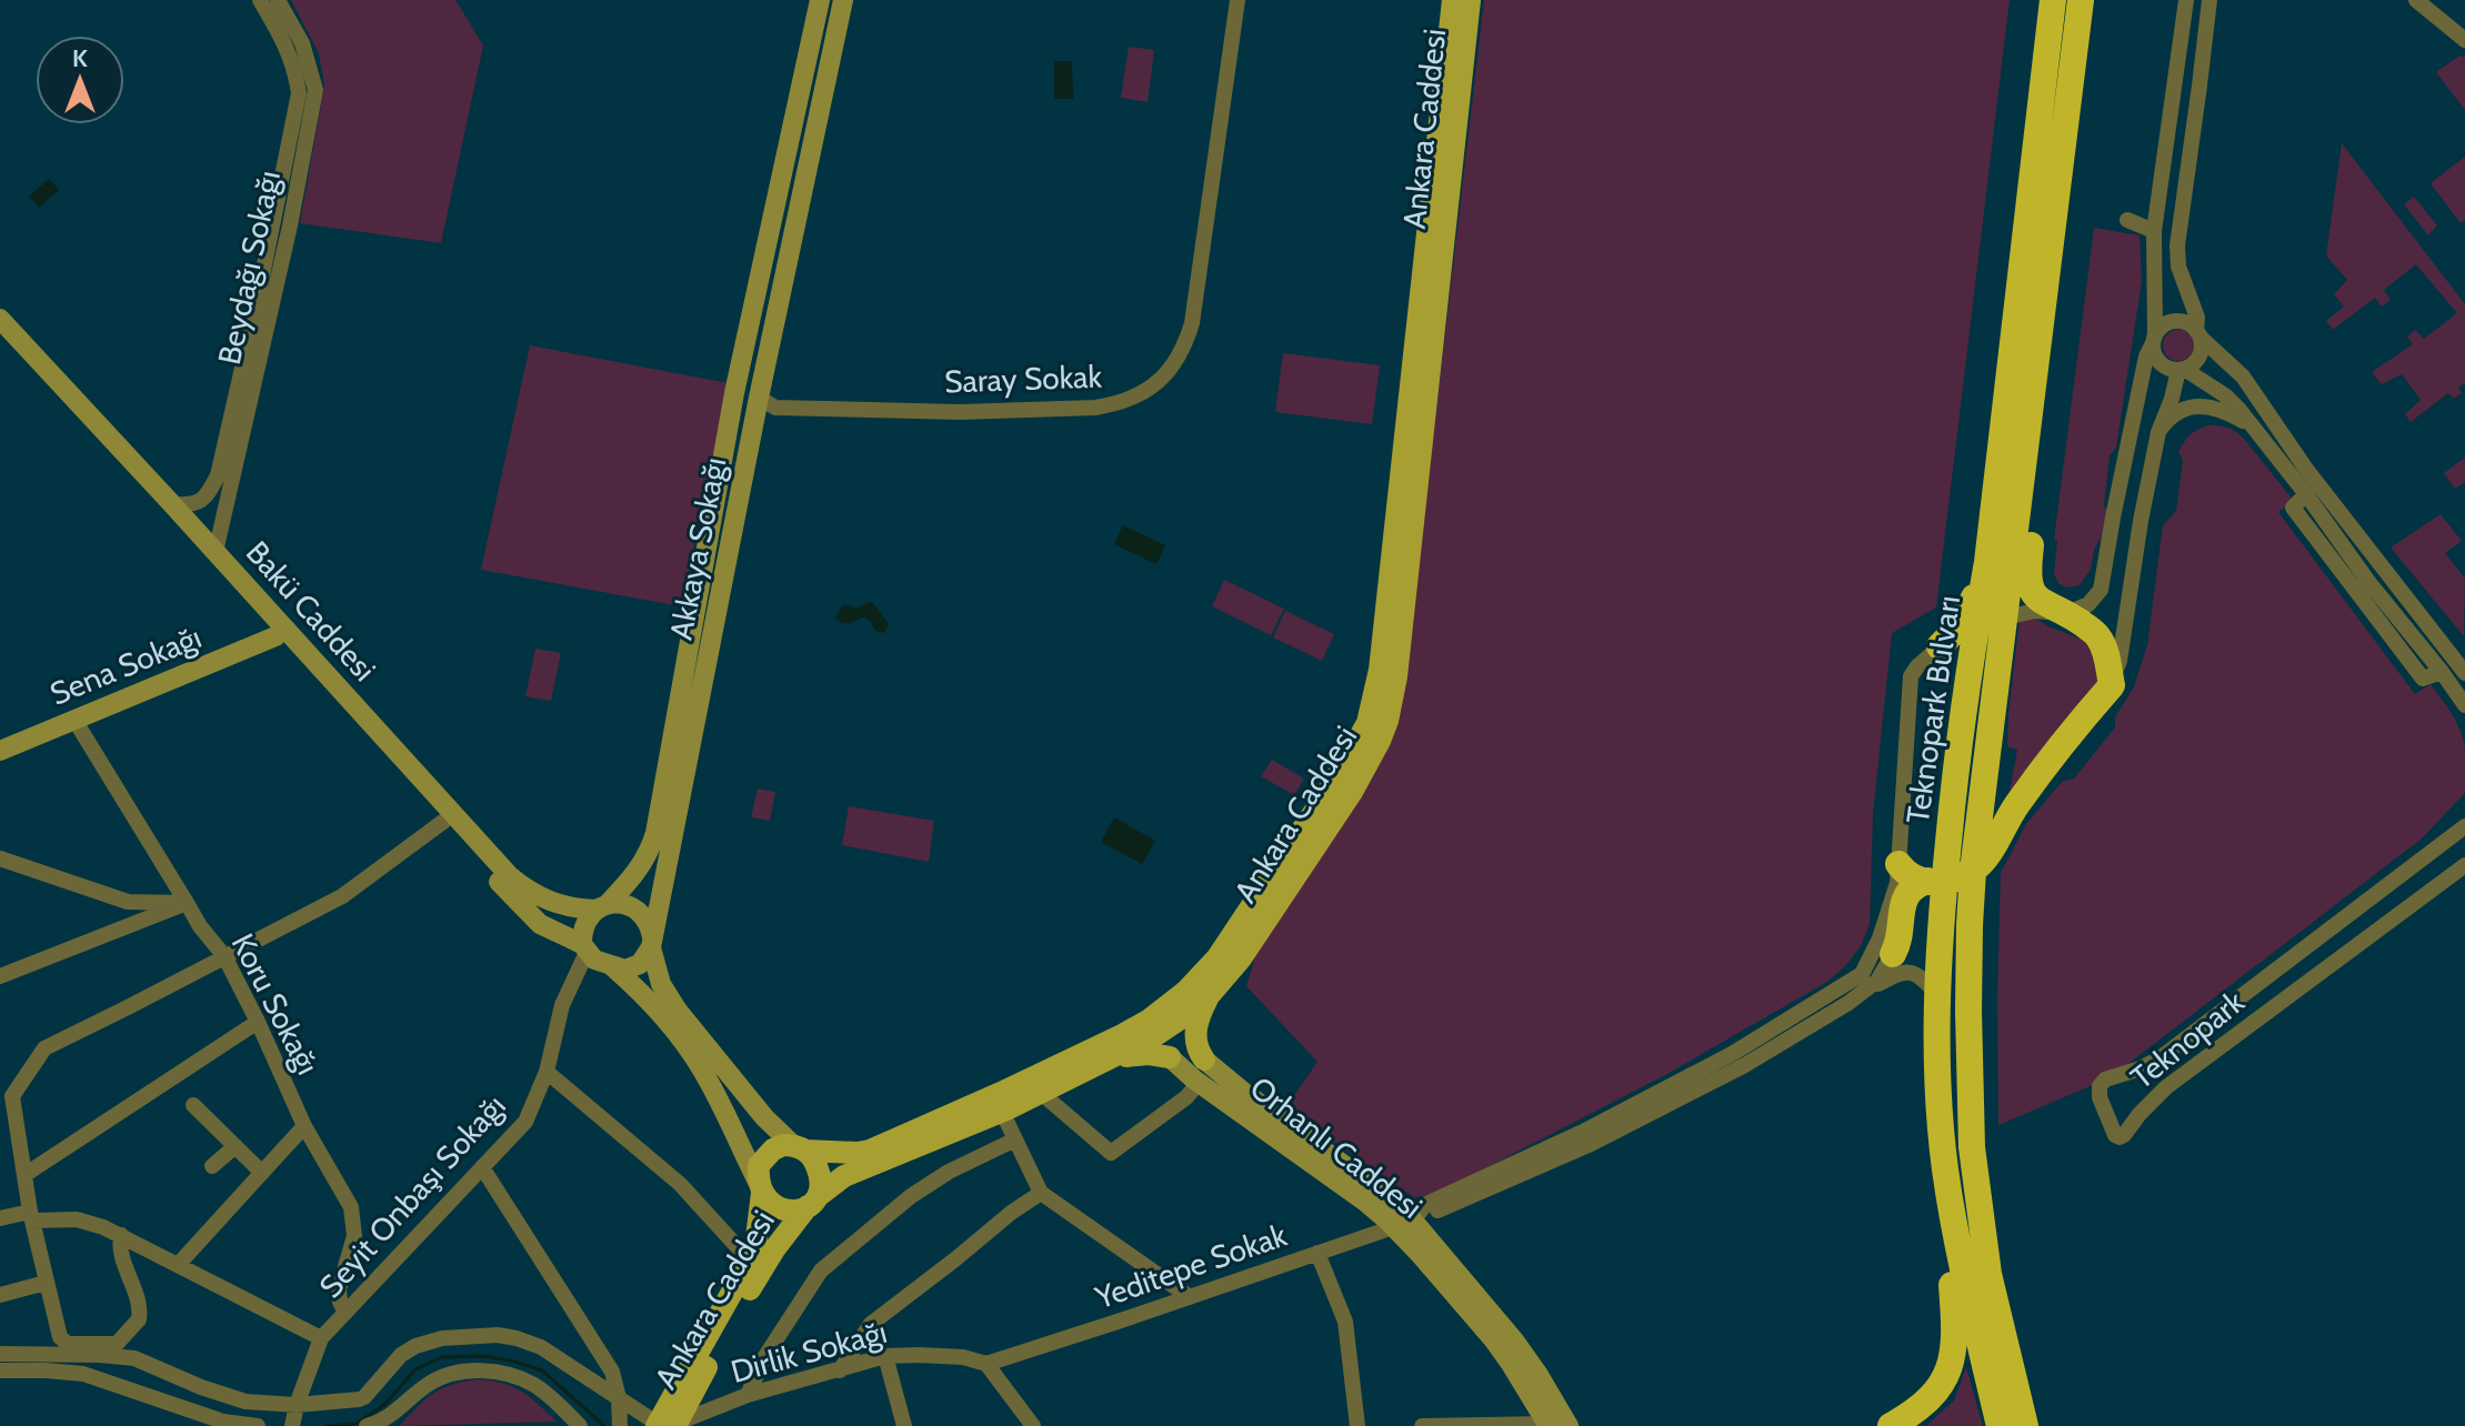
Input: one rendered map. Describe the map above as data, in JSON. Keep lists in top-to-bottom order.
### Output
{
  "streets": {
    "highway": ["Teknopark Bulvarı"],
    "main road": ["Ankara Caddesi"],
    "street": [
      "Beydağı Sokağı",
      "Saray Sokak",
      "Akkaya Sokağı",
      "Bakü Caddesi",
      "Sena Sokağı",
      "Koru Sokağı",
      "Teknopark",
      "Orhanlı Caddesi",
      "Seyit Onbaşı Sokağı",
      "Yeditepe Sokak",
      "Dirlik Sokağı"
    ]
  },
  "crossings": [
    ["Ankara Caddesi", "Bakü Caddesi"],
    ["Ankara Caddesi", "Dirlik Sokağı"],
    ["Beydağı Sokağı", "Bakü Caddesi"],
    ["Saray Sokak", "Akkaya Sokağı"],
    ["Akkaya Sokağı", "Bakü Caddesi"],
    ["Akkaya Sokağı", "Seyit Onbaşı Sokağı"],
    ["Bakü Caddesi", "Sena Sokağı"],
    ["Bakü Caddesi", "Seyit Onbaşı Sokağı"],
    ["Sena Sokağı", "Koru Sokağı"],
    ["Koru Sokağı", "Seyit Onbaşı Sokağı"],
    ["Orhanlı Caddesi", "Yeditepe Sokak"],
    ["Yeditepe Sokak", "Dirlik Sokağı"]
  ],
  "north": "top"
}
